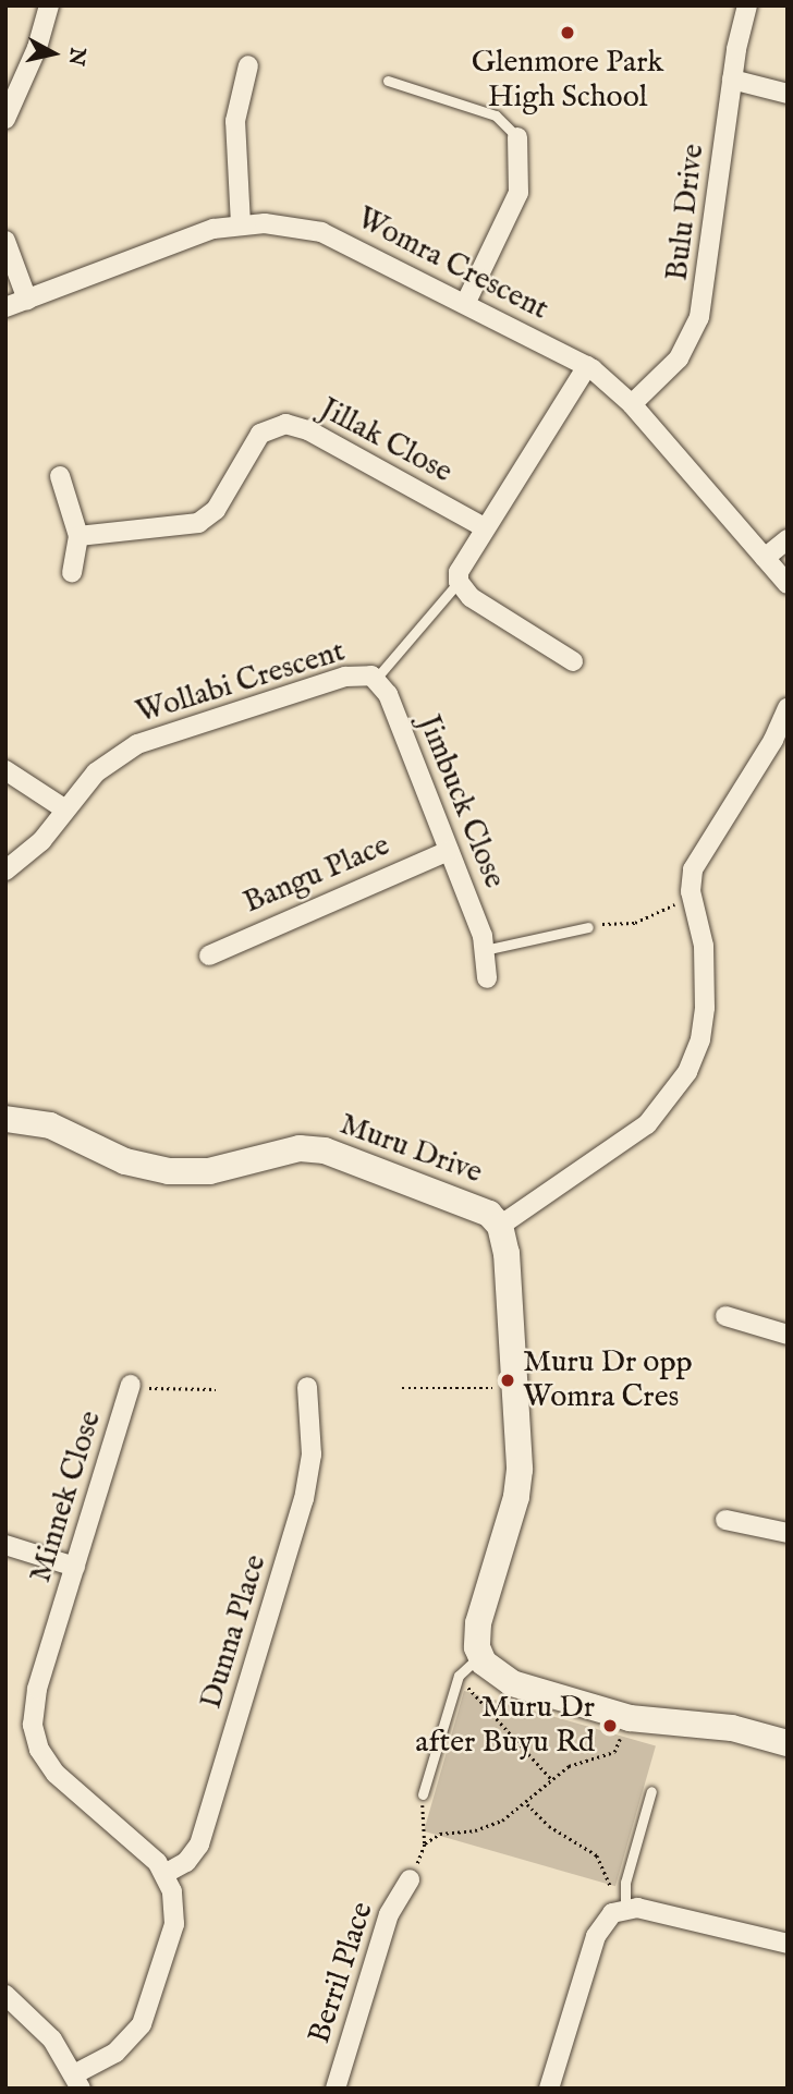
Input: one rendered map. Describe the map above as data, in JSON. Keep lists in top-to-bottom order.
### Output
{
  "streets": {
    "street": [
      "Bulu Drive",
      "Womra Crescent",
      "Jillak Close",
      "Wollabi Crescent",
      "Jimbuck Close",
      "Bangu Place",
      "Muru Drive",
      "Minnek Close",
      "Dunna Place",
      "Berril Place"
    ]
  },
  "crossings": [
    ["Bulu Drive", "Womra Crescent"],
    ["Womra Crescent", "Wollabi Crescent"],
    ["Jillak Close", "Wollabi Crescent"],
    ["Wollabi Crescent", "Jimbuck Close"],
    ["Jimbuck Close", "Bangu Place"],
    ["Minnek Close", "Dunna Place"]
  ],
  "places": ["Glenmore Park High School", "Muru Dr opp Womra Cres", "Muru Dr after Buyu Rd"],
  "north": "right"
}
